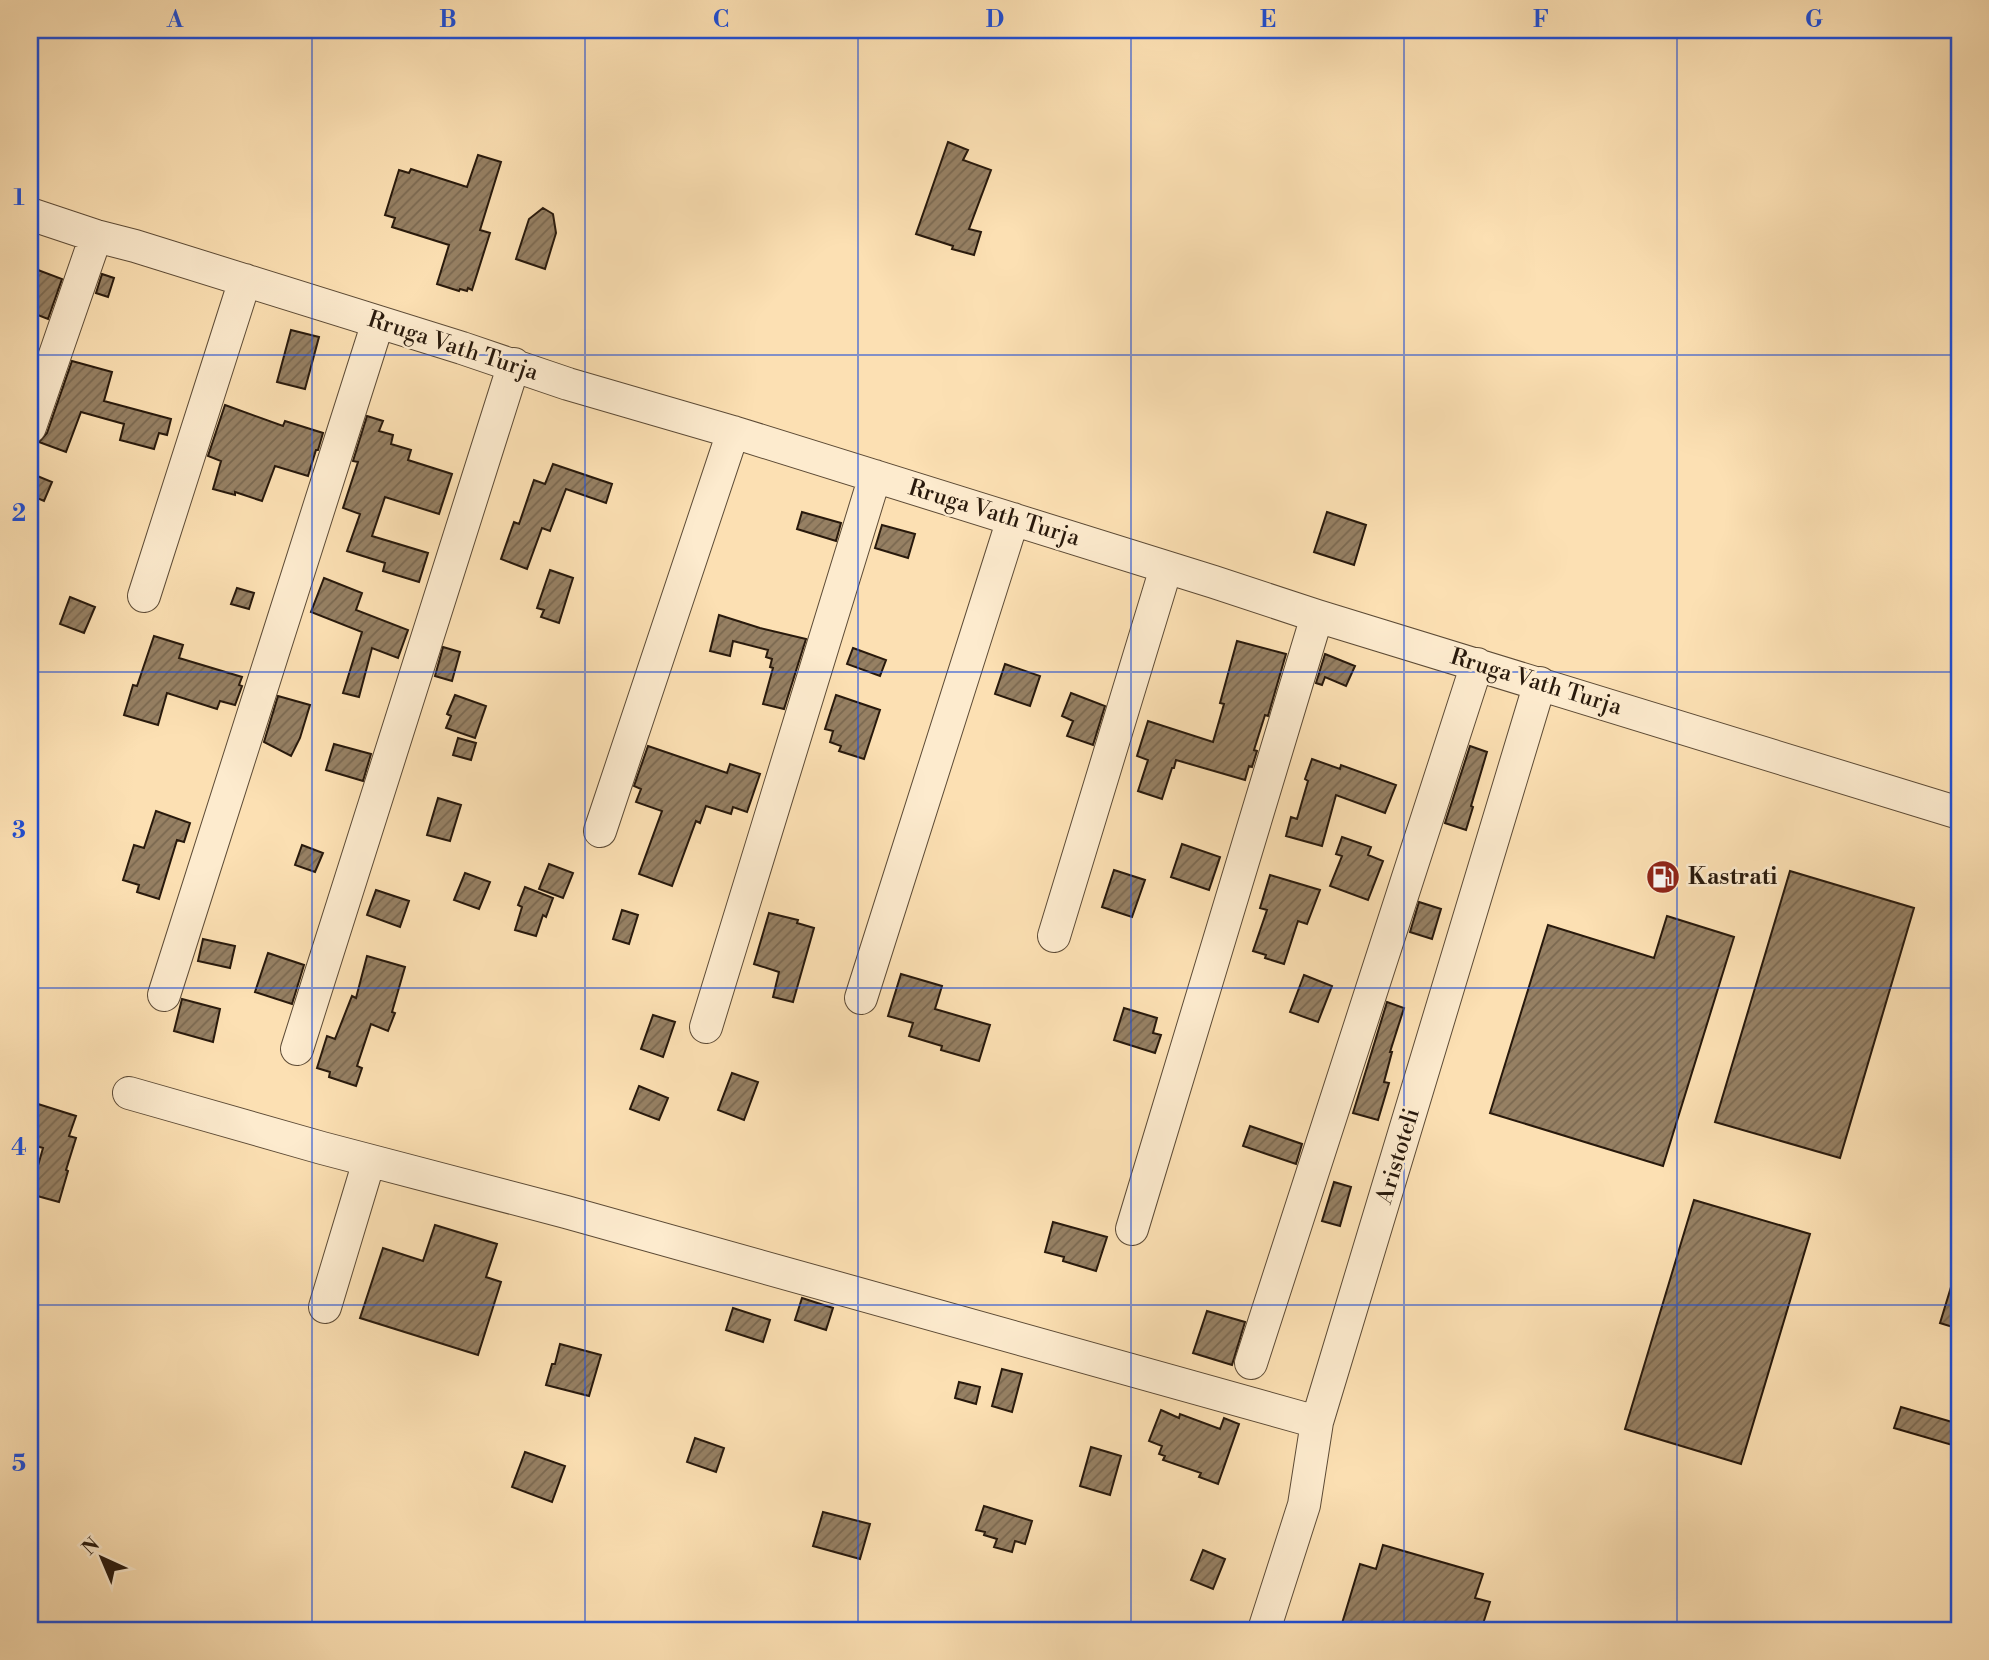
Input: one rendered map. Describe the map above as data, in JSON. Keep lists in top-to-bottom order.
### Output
{
  "streets": {
    "street": ["Rruga Vath Turja", "Aristoteli"]
  },
  "crossings": [
    ["Rruga Vath Turja", "Aristoteli"]
  ],
  "places": {
    "fuel station": ["Kastrati"]
  },
  "north": "top left",
  "grid": {
    "columns": [
      "A",
      "B",
      "C",
      "D",
      "E",
      "F",
      "G"
    ],
    "rows": [
      "1",
      "2",
      "3",
      "4",
      "5"
    ]
  }
}
